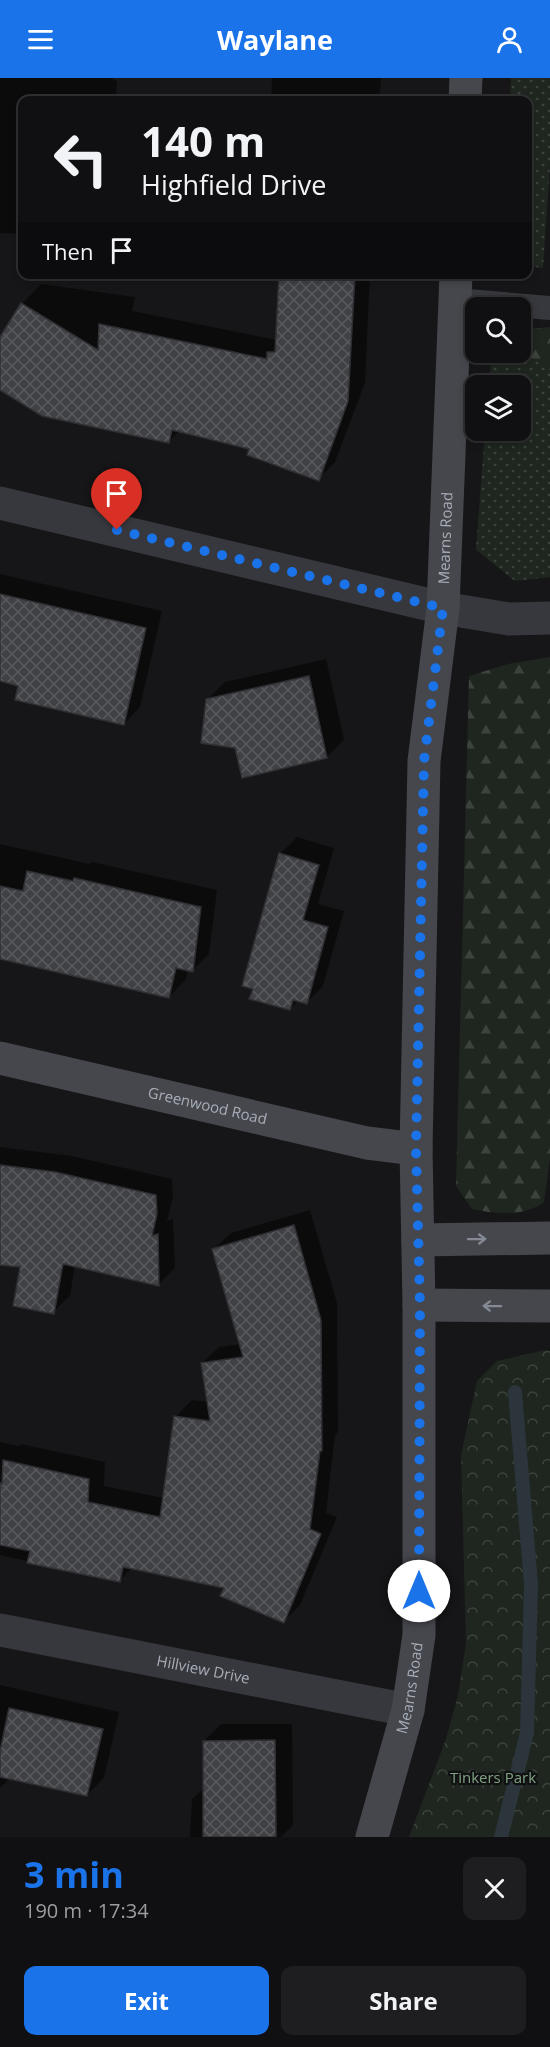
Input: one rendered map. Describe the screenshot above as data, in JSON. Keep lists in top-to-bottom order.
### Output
{
  "streets": {
    "street": ["Mearns Road", "Greenwood Road", "Hillview Drive"]
  },
  "crossings": [
    ["Mearns Road", "Greenwood Road"],
    ["Mearns Road", "Hillview Drive"]
  ],
  "parks": ["Tinkers Park"],
  "page": {
    "header": "Waylane",
    "turn": ["140 m", "Highfield Drive"],
    "then": "Then",
    "heading": ["3 min", "190 m · 17:34"],
    "buttons": ["Exit", "Share"]
  }
}
